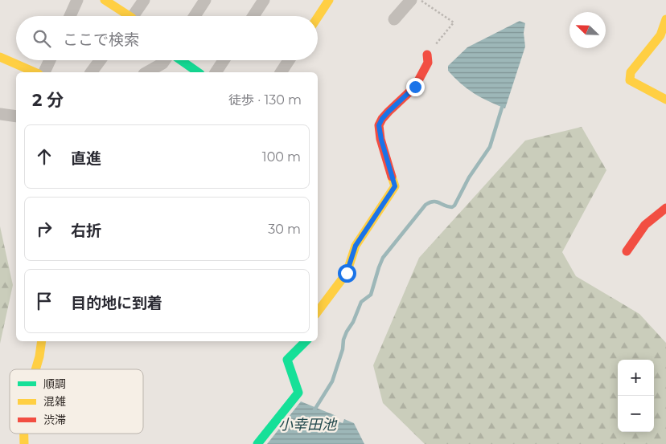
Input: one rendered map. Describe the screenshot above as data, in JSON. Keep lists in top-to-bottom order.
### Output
{
  "water": ["小幸田池"],
  "legend": ["順調", "混雑", "渋滞"],
  "north": "top left",
  "page": {
    "search": "ここで検索",
    "heading": ["2 分", "徒歩 · 130 m"],
    "list": [
      ["直進", "100 m"],
      ["右折", "30 m"],
      "目的地に到着"
    ],
    "map_buttons": ["+", "−"]
  }
}
